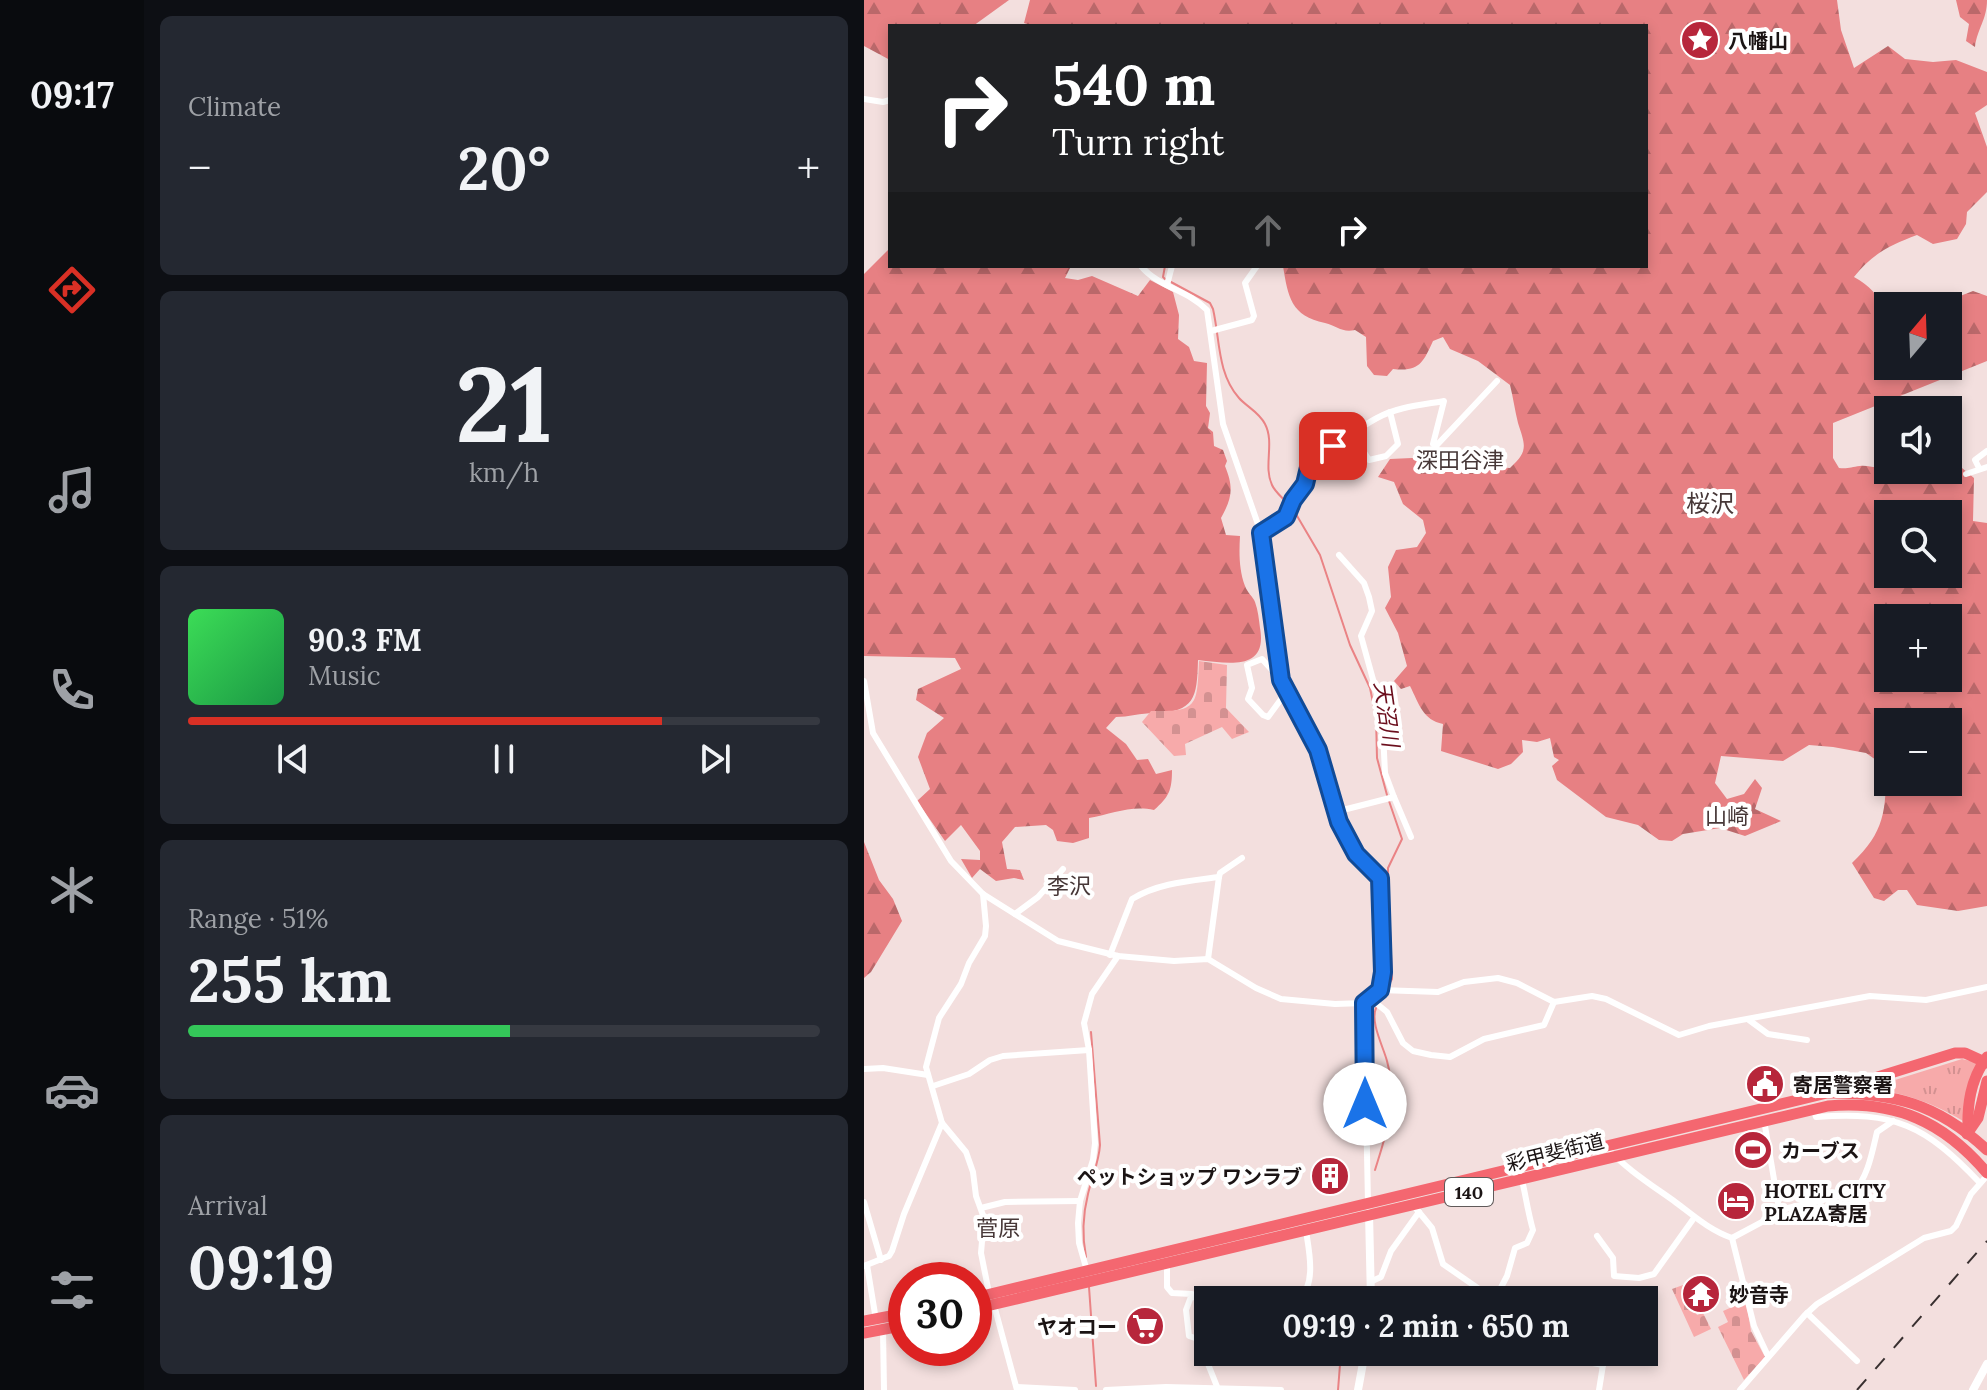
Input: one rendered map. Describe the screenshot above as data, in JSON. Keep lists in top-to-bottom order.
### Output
{
  "streets": {
    "highway": ["彩甲斐街道", "140"]
  },
  "districts": [
    "深田谷津",
    "桜沢",
    "山崎",
    "李沢",
    "菅原"
  ],
  "water": ["天沼川"],
  "places": {
    "place": ["八幡山"],
    "public building": ["寄居警察署"],
    "sports": ["カーブス"],
    "building": ["ペットショップ ワンラブ"],
    "hotel": ["HOTEL CITY PLAZA寄居"],
    "temple": ["妙音寺"],
    "supermarket": ["ヤオコー"]
  },
  "north": "top",
  "page": {
    "tabs": "09:17",
    "tile": [
      "Climate",
      ["21", "km/h"],
      ["Range · 51%", "255 km"],
      ["Arrival", "09:19"]
    ],
    "turn": ["540 m", "Turn right"],
    "heat": ["−", "20°", "+"],
    "map_buttons": ["+", "−"],
    "song": ["90.3 FM", "Music"],
    "limit": "30",
    "trip": "09:19 · 2 min · 650 m"
  }
}
